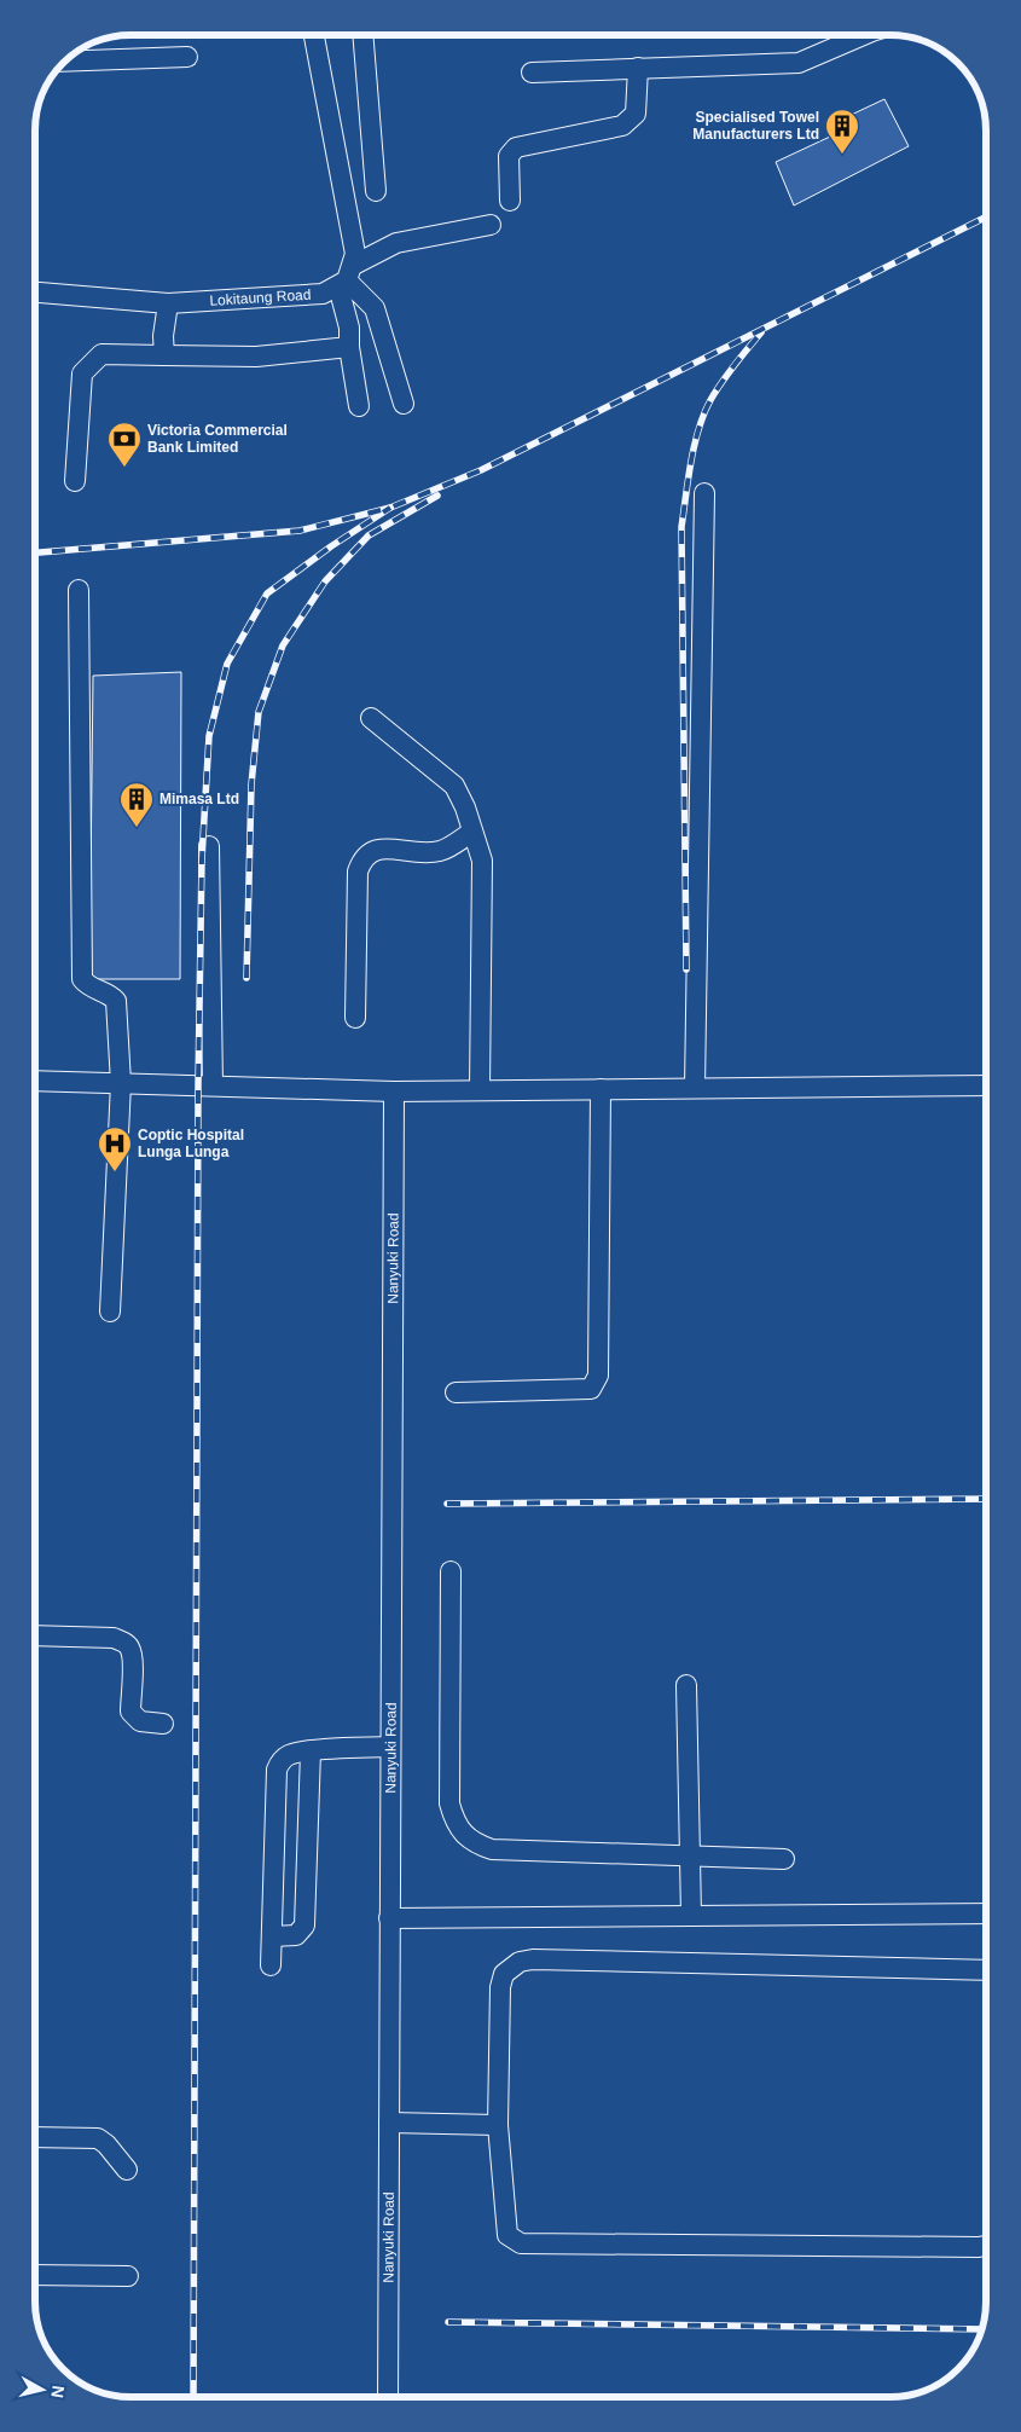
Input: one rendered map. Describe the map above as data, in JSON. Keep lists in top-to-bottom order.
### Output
{
  "streets": {
    "street": ["Lokitaung Road", "Nanyuki Road"]
  },
  "places": {
    "building": ["Specialised Towel Manufacturers Ltd", "Mimasa Ltd"],
    "bank": ["Victoria Commercial Bank Limited"],
    "hospital": ["Coptic Hospital Lunga Lunga"]
  },
  "north": "right"
}
